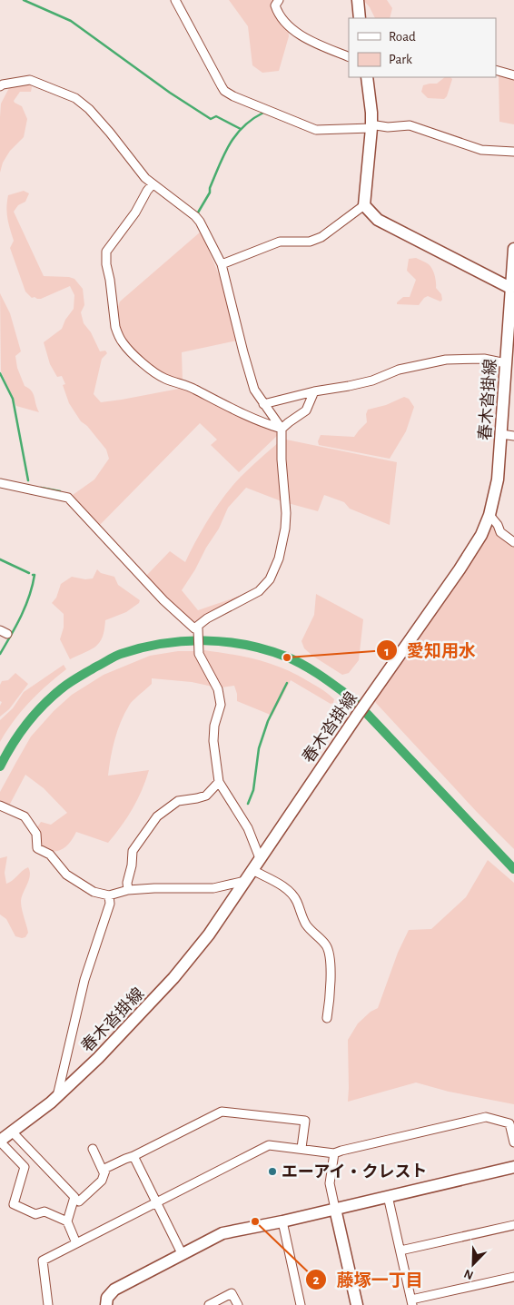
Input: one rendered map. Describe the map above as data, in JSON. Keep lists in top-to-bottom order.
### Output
{
  "streets": {
    "main road": ["春木沓掛線"]
  },
  "places": ["愛知用水", "エーアイ・クレスト", "藤塚一丁目"],
  "legend": ["Road", "Park"],
  "north": "bottom left"
}
